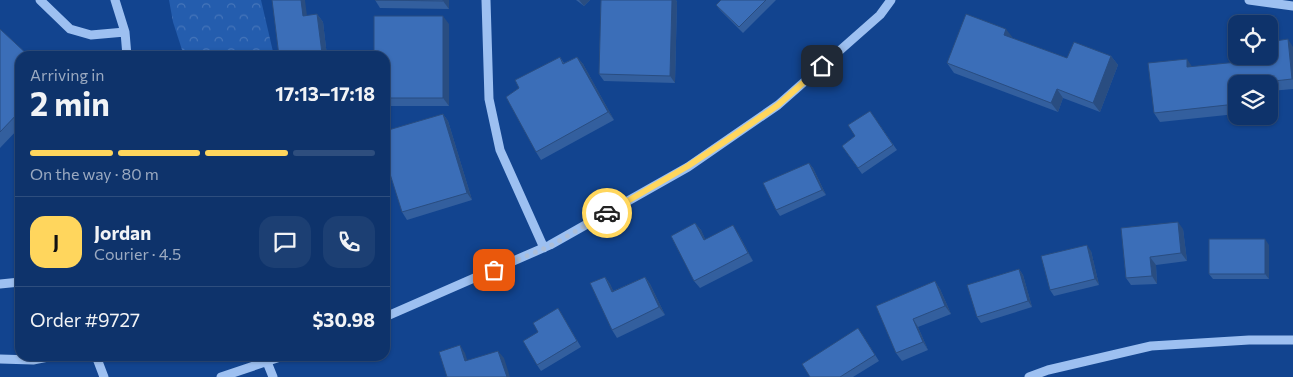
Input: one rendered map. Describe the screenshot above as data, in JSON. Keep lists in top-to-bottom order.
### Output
{
  "page": {
    "heading": ["2 min", "Arriving in", "17:13–17:18"],
    "panel": [
      "Jordan",
      "Courier · 4.5",
      "Order #9727",
      "$30.98"
    ],
    "bar": "On the way · 80 m",
    "round": "J"
  }
}
